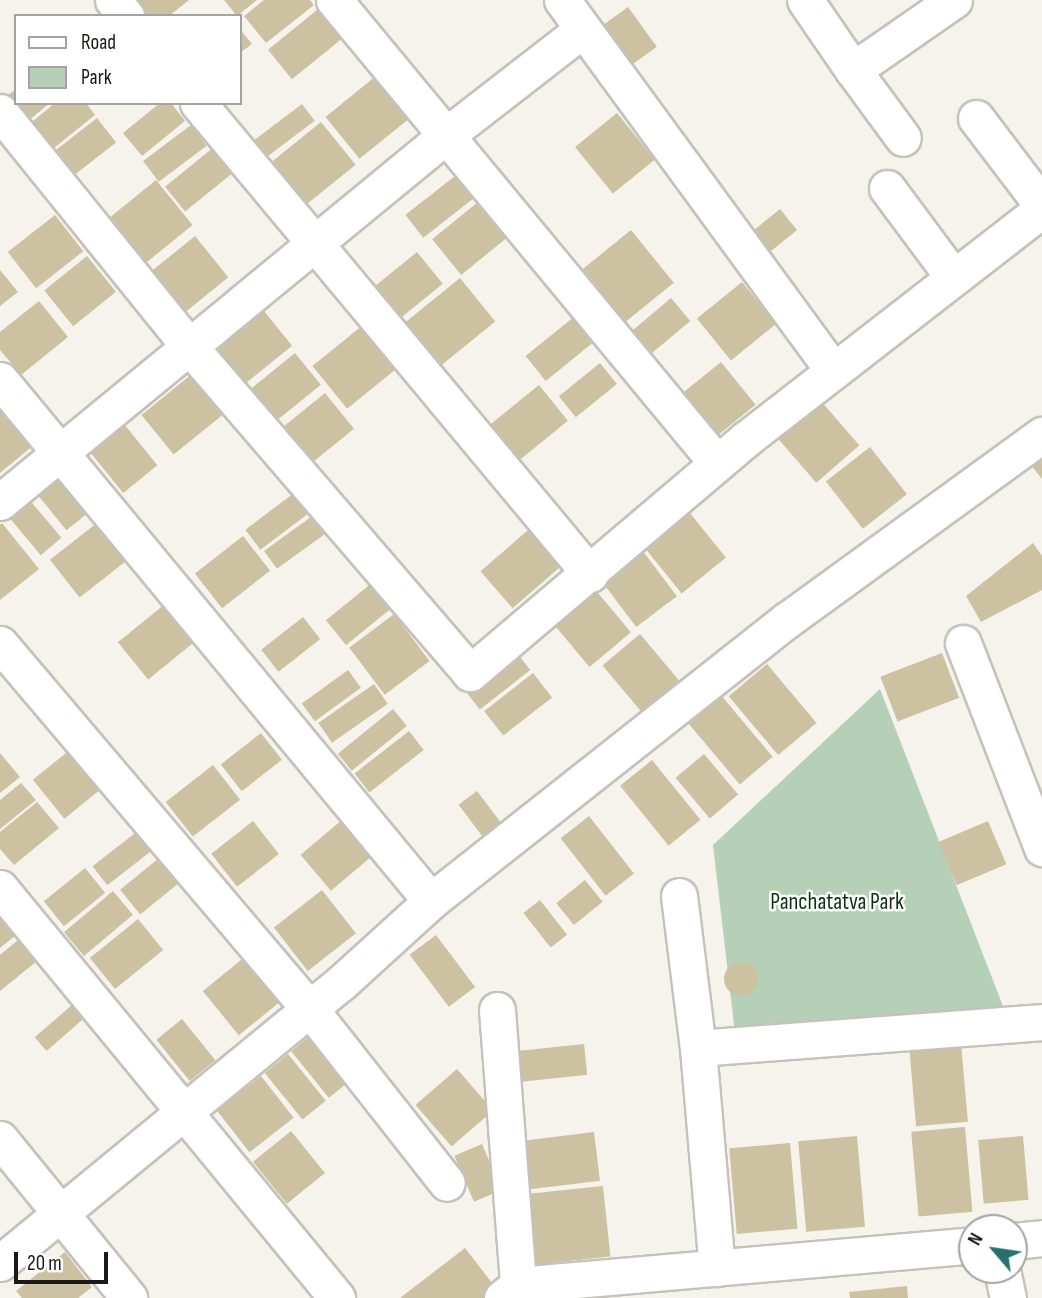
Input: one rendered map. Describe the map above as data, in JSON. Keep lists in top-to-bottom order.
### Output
{
  "parks": ["Panchatatva Park"],
  "legend": ["Road", "Park"],
  "scale_bar": "20 m",
  "north": "top left"
}
